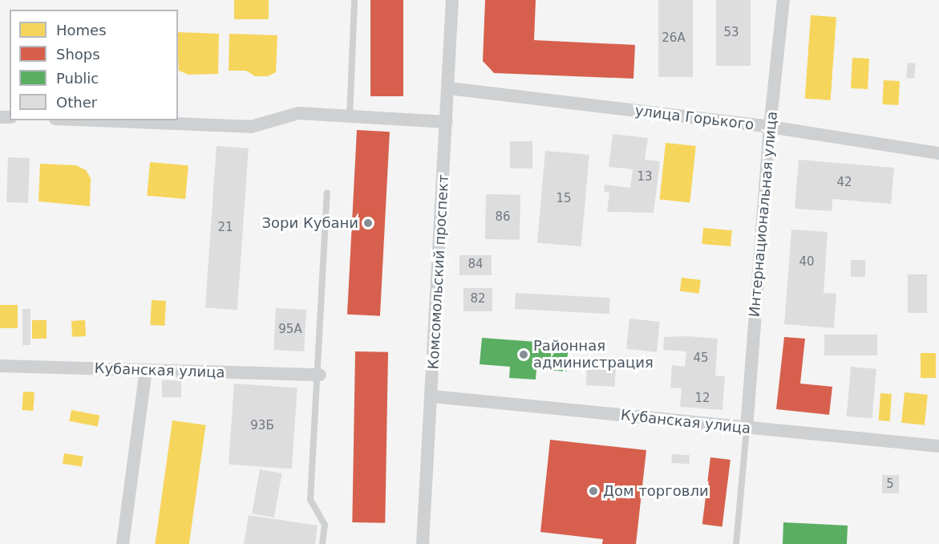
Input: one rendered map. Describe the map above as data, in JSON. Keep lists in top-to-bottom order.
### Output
{
  "streets": {
    "street": [
      "улица Горького",
      "Интернациональная улица",
      "Комсомольский проспект",
      "Кубанская улица"
    ]
  },
  "crossings": [
    ["улица Горького", "Интернациональная улица"],
    ["улица Горького", "Комсомольский проспект"],
    ["Интернациональная улица", "Кубанская улица"],
    ["Комсомольский проспект", "Кубанская улица"]
  ],
  "places": ["Зори Кубани", "Районная администрация", "Дом торговли"],
  "house_numbers": [
    "53",
    "26А",
    "13",
    "42",
    "15",
    "86",
    "21",
    "40",
    "84",
    "82",
    "95А",
    "45",
    "12",
    "93Б",
    "5"
  ],
  "legend": [
    "Homes",
    "Shops",
    "Public",
    "Other"
  ]
}
